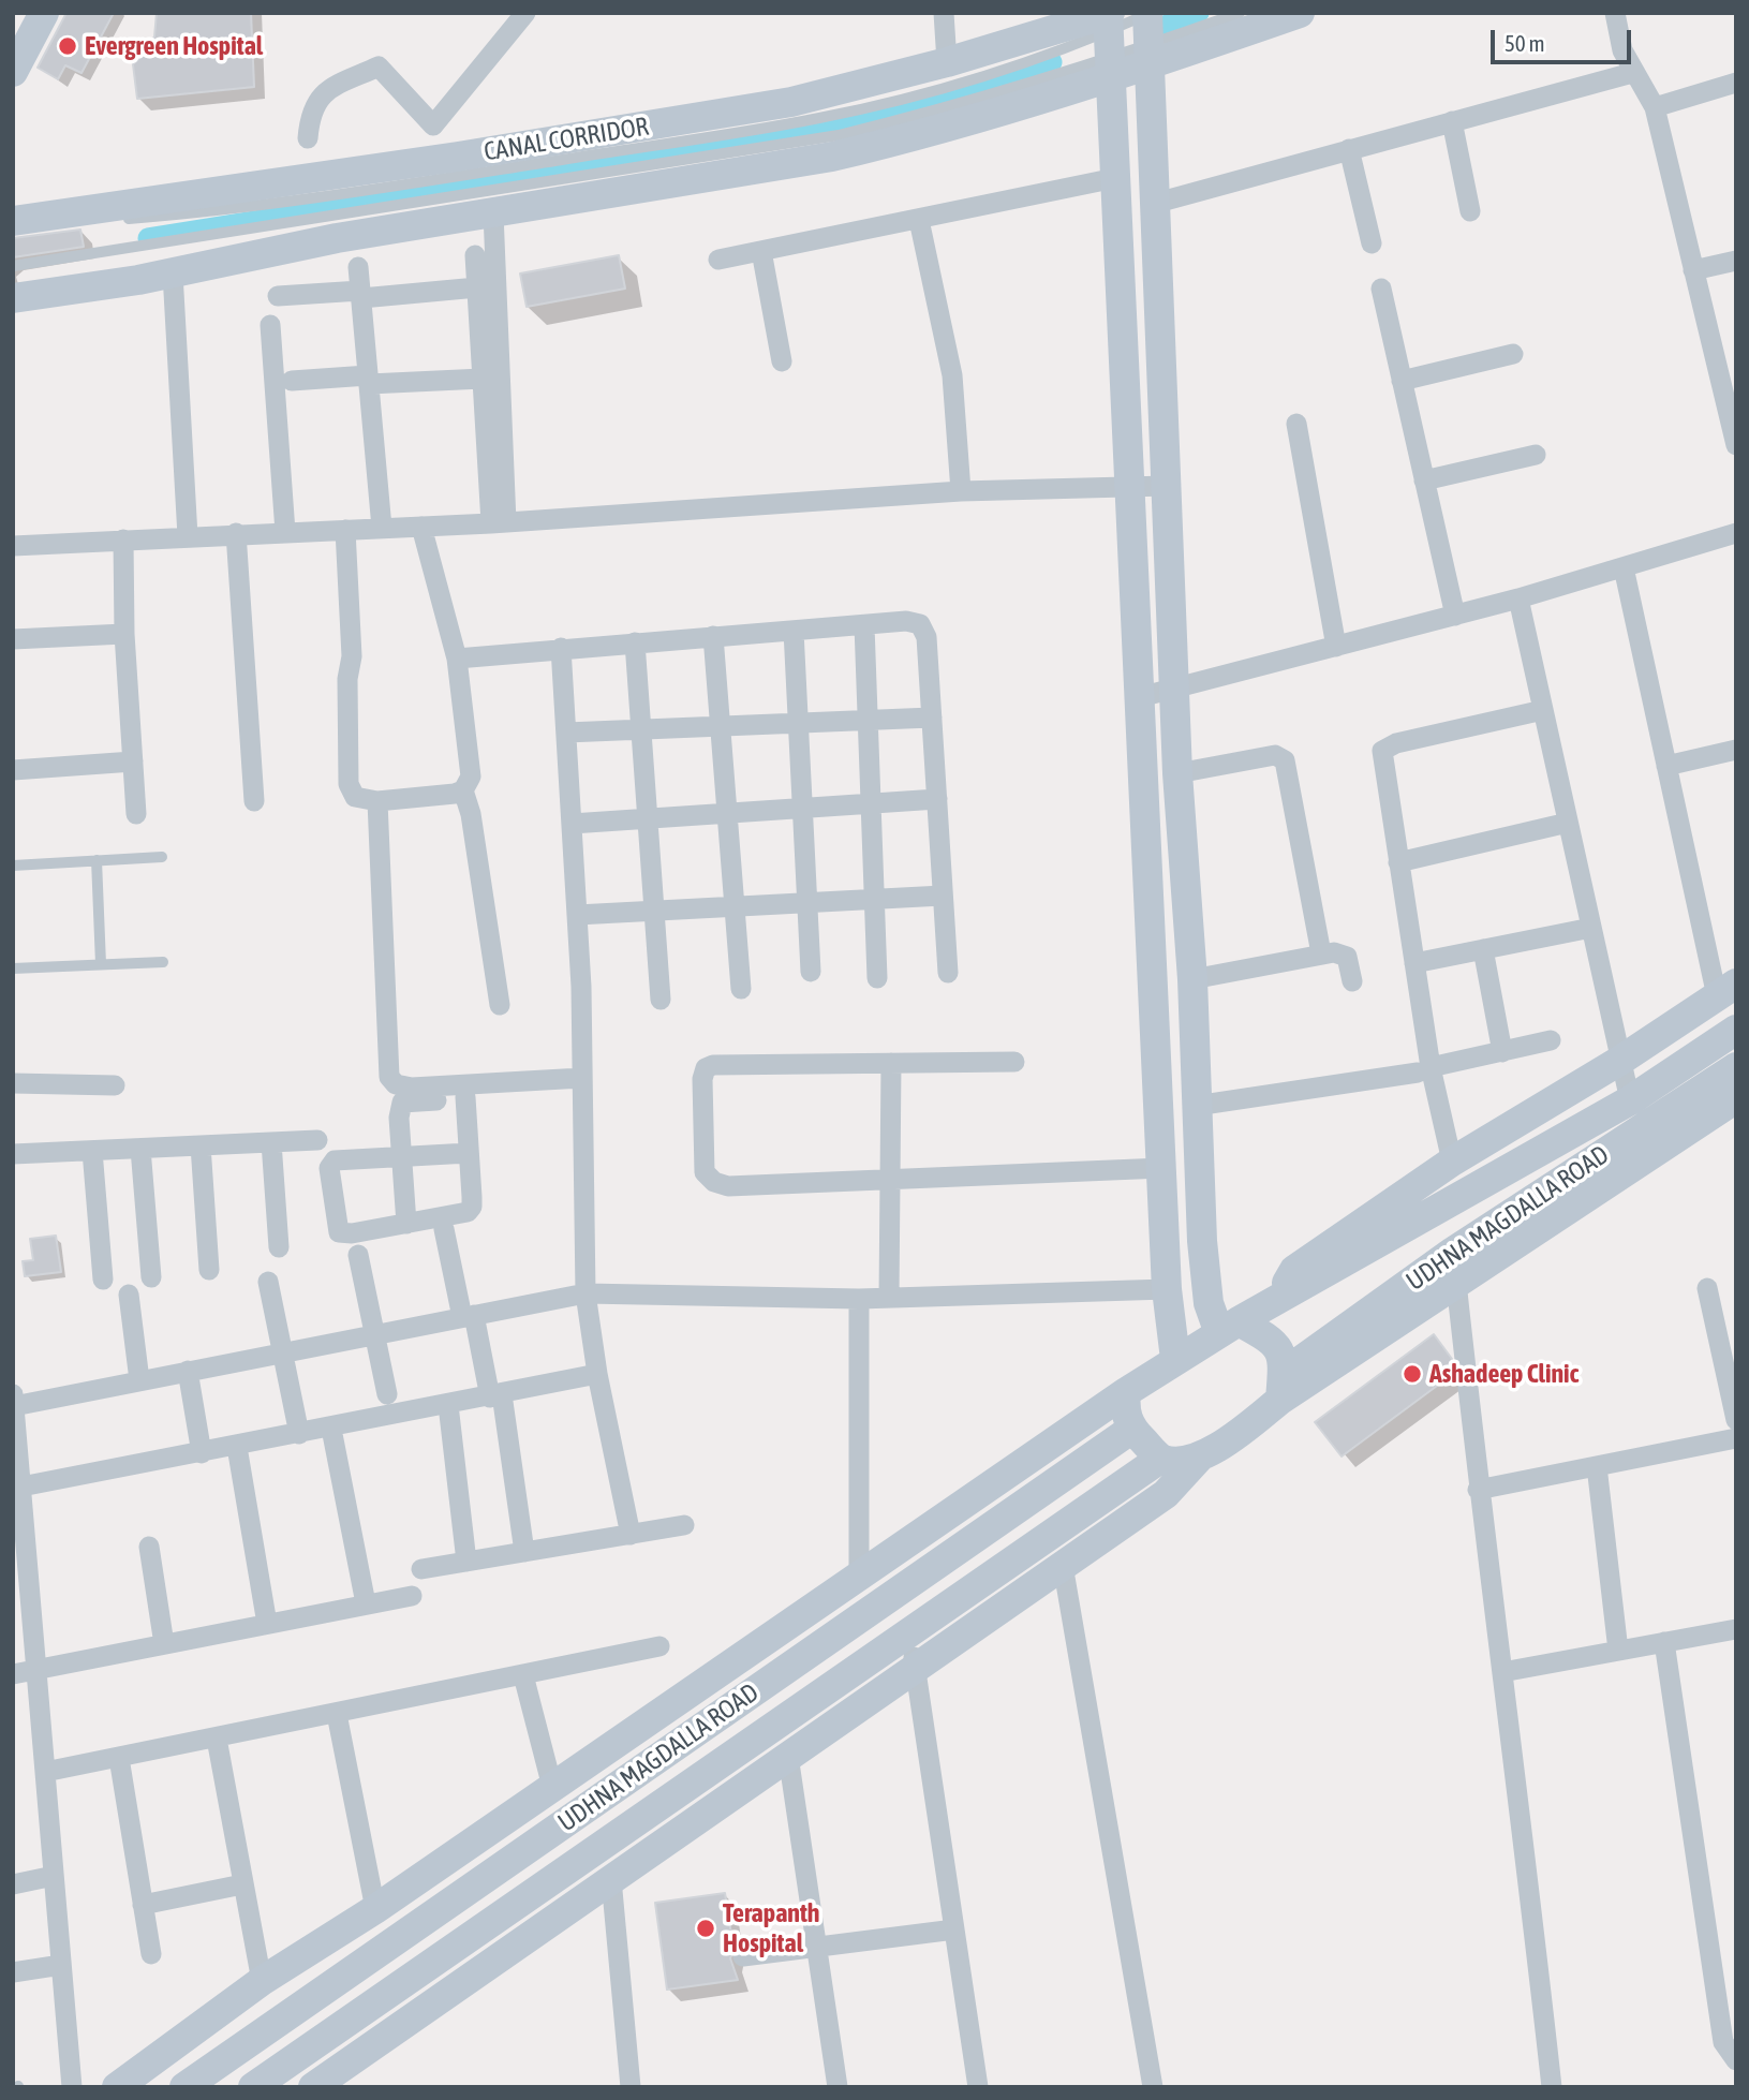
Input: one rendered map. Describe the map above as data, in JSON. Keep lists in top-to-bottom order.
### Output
{
  "streets": {
    "street": ["CANAL CORRIDOR", "UDHNA MAGDALLA ROAD"]
  },
  "places": ["Evergreen Hospital", "Ashadeep Clinic", "Terapanth Hospital"],
  "scale_bar": "50 m"
}
